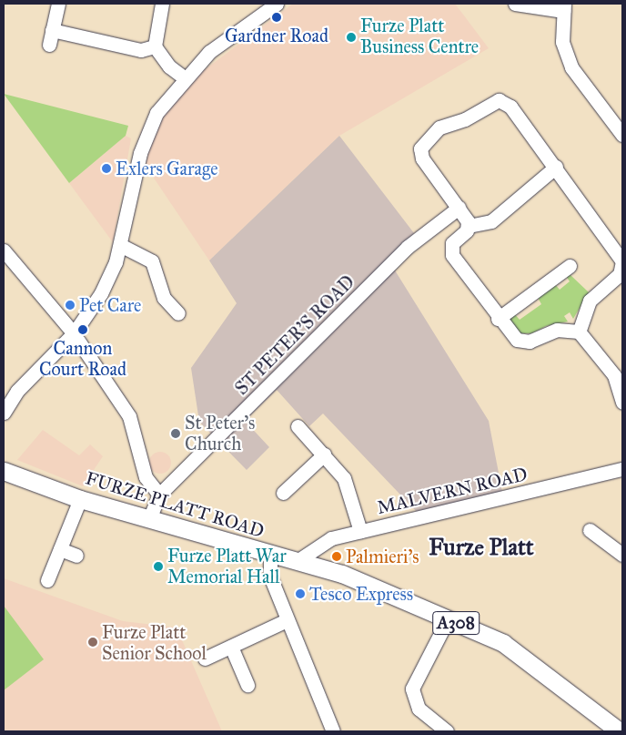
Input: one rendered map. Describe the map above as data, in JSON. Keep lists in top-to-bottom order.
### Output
{
  "streets": {
    "main road": ["FURZE PLATT ROAD", "A308"],
    "street": ["ST PETER'S ROAD", "MALVERN ROAD"]
  },
  "crossings": [
    ["ST PETER'S ROAD", "FURZE PLATT ROAD"],
    ["MALVERN ROAD", "FURZE PLATT ROAD"]
  ],
  "districts": ["Furze Platt"],
  "places": [
    "Gardner Road",
    "Furze Platt Business Centre",
    "Exlers Garage",
    "Pet Care",
    "Cannon Court Road",
    "St Peter's Church",
    "Palmieri's",
    "Furze Platt War Memorial Hall",
    "Tesco Express",
    "Furze Platt Senior School"
  ]
}
